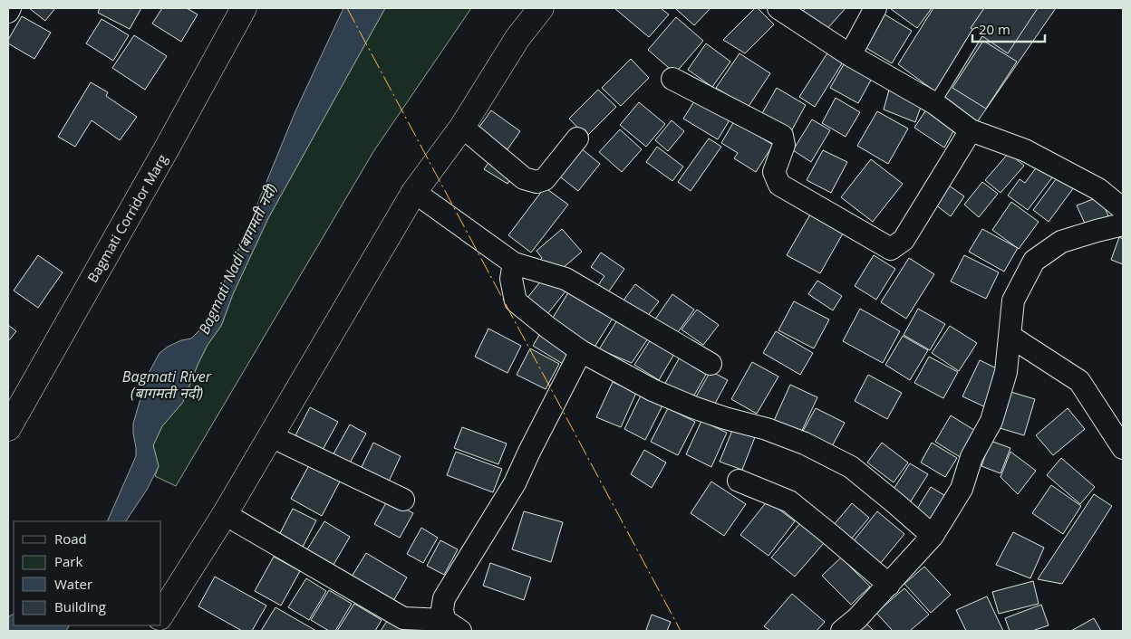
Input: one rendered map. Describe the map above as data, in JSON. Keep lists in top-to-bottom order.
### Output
{
  "streets": {
    "street": ["Bagmati Corridor Marg"]
  },
  "water": ["Bagmati Nadi (बागमती नदी)", "Bagmati River (बागमती नदी)"],
  "legend": [
    "Road",
    "Park",
    "Water",
    "Building"
  ],
  "scale_bar": "20 m"
}
